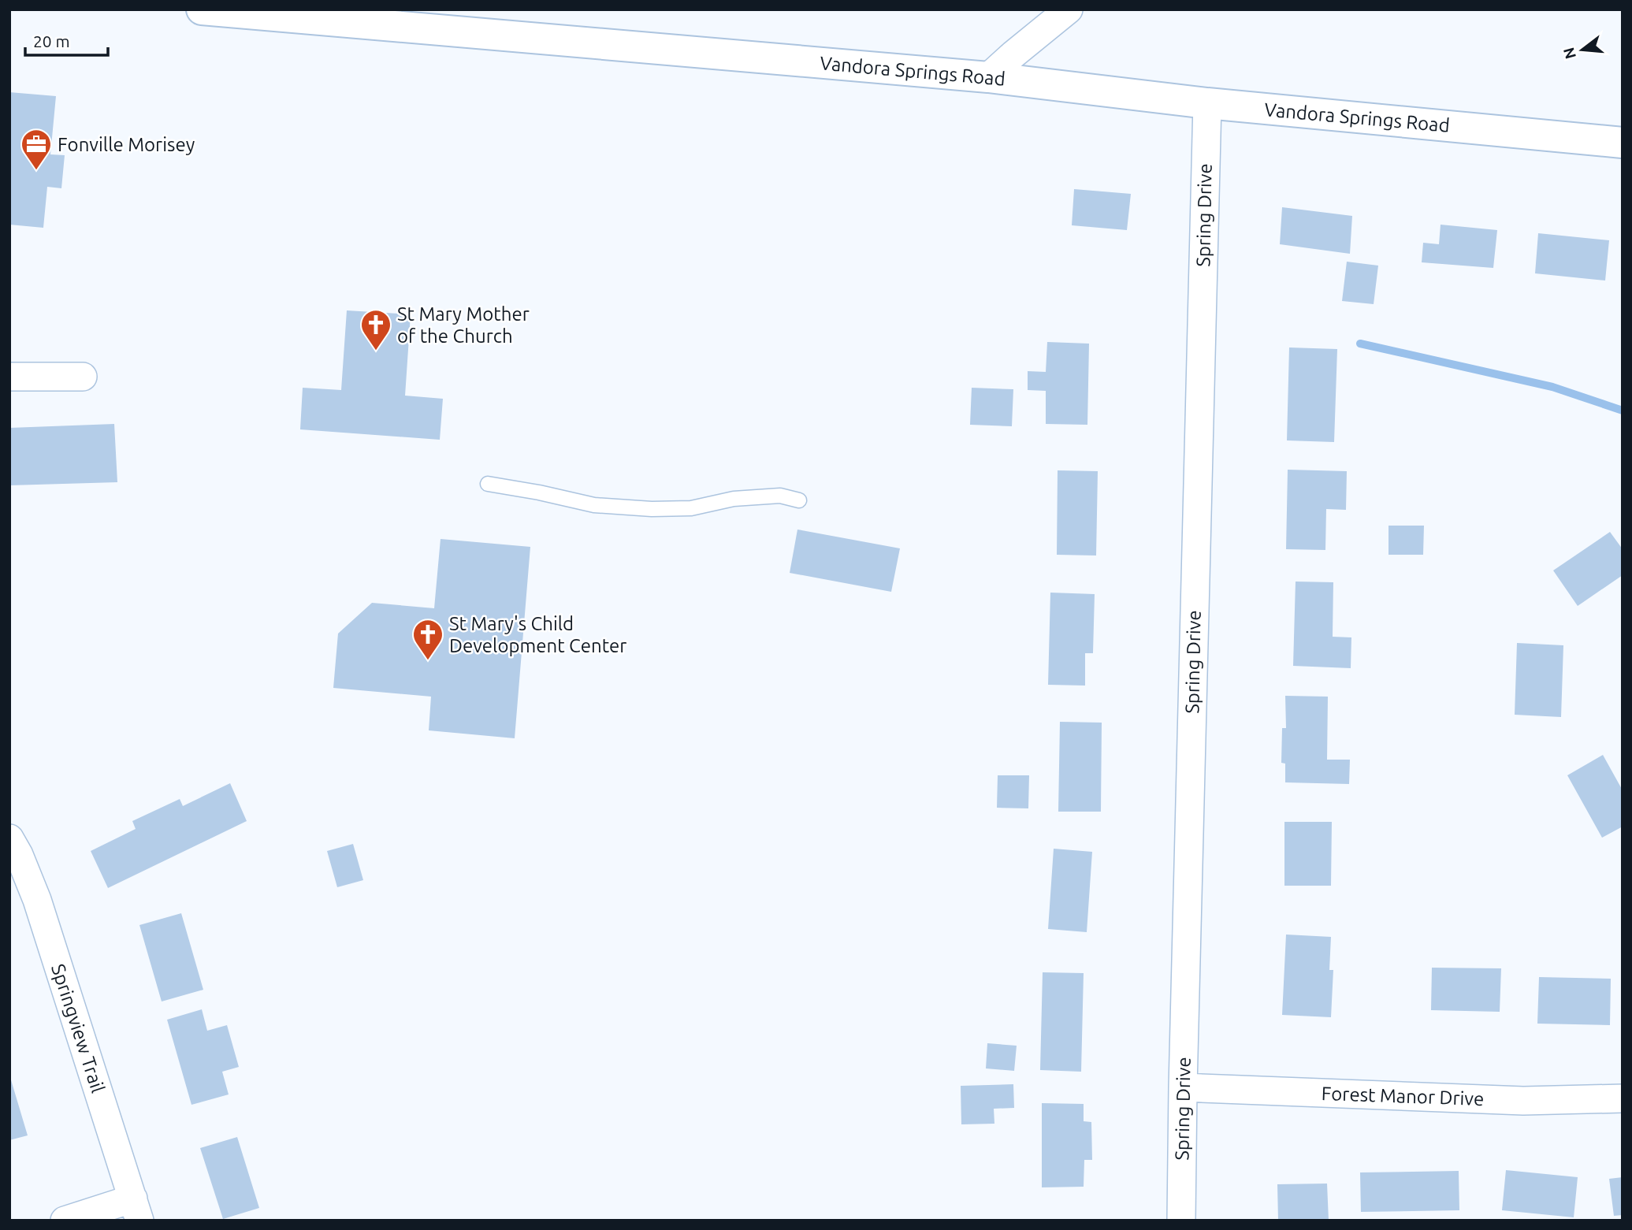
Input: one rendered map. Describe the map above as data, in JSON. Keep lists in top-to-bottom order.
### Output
{
  "streets": {
    "street": [
      "Vandora Springs Road",
      "Spring Drive",
      "Springview Trail",
      "Forest Manor Drive"
    ]
  },
  "crossings": [
    ["Vandora Springs Road", "Spring Drive"],
    ["Spring Drive", "Forest Manor Drive"]
  ],
  "places": {
    "office": ["Fonville Morisey"],
    "church": ["St Mary Mother of the Church", "St Mary's Child Development Center"]
  },
  "scale_bar": "20 m",
  "north": "left"
}
